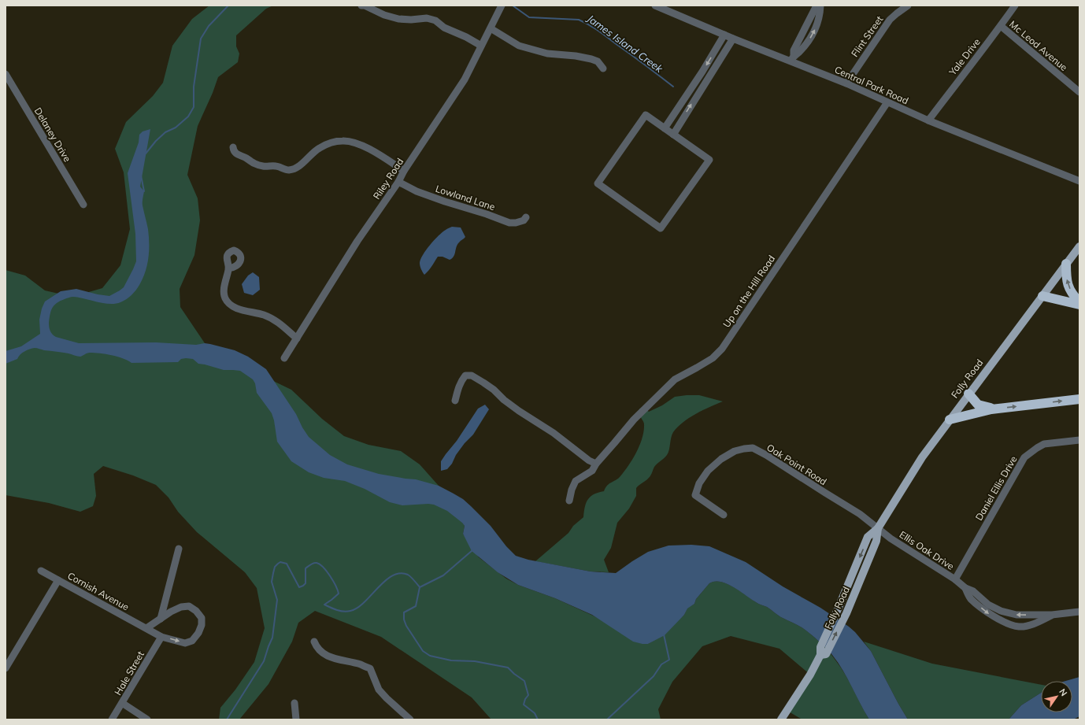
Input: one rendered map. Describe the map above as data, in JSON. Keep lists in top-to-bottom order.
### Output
{
  "streets": {
    "main road": ["Folly Road"],
    "street": [
      "Flint Street",
      "Mc Leod Avenue",
      "Yale Drive",
      "Central Park Road",
      "Delaney Drive",
      "Riley Road",
      "Lowland Lane",
      "Up on the Hill Road",
      "Oak Point Road",
      "Daniel Ellis Drive",
      "Ellis Oak Drive",
      "Cornish Avenue",
      "Hale Street"
    ]
  },
  "crossings": [
    ["Flint Street", "Central Park Road"],
    ["Mc Leod Avenue", "Yale Drive"],
    ["Yale Drive", "Central Park Road"],
    ["Central Park Road", "Up on the Hill Road"],
    ["Riley Road", "Lowland Lane"],
    ["Folly Road", "Oak Point Road"],
    ["Folly Road", "Ellis Oak Drive"],
    ["Oak Point Road", "Ellis Oak Drive"],
    ["Daniel Ellis Drive", "Ellis Oak Drive"],
    ["Cornish Avenue", "Hale Street"]
  ],
  "water": ["James Island Creek"],
  "north": "top right"
}
